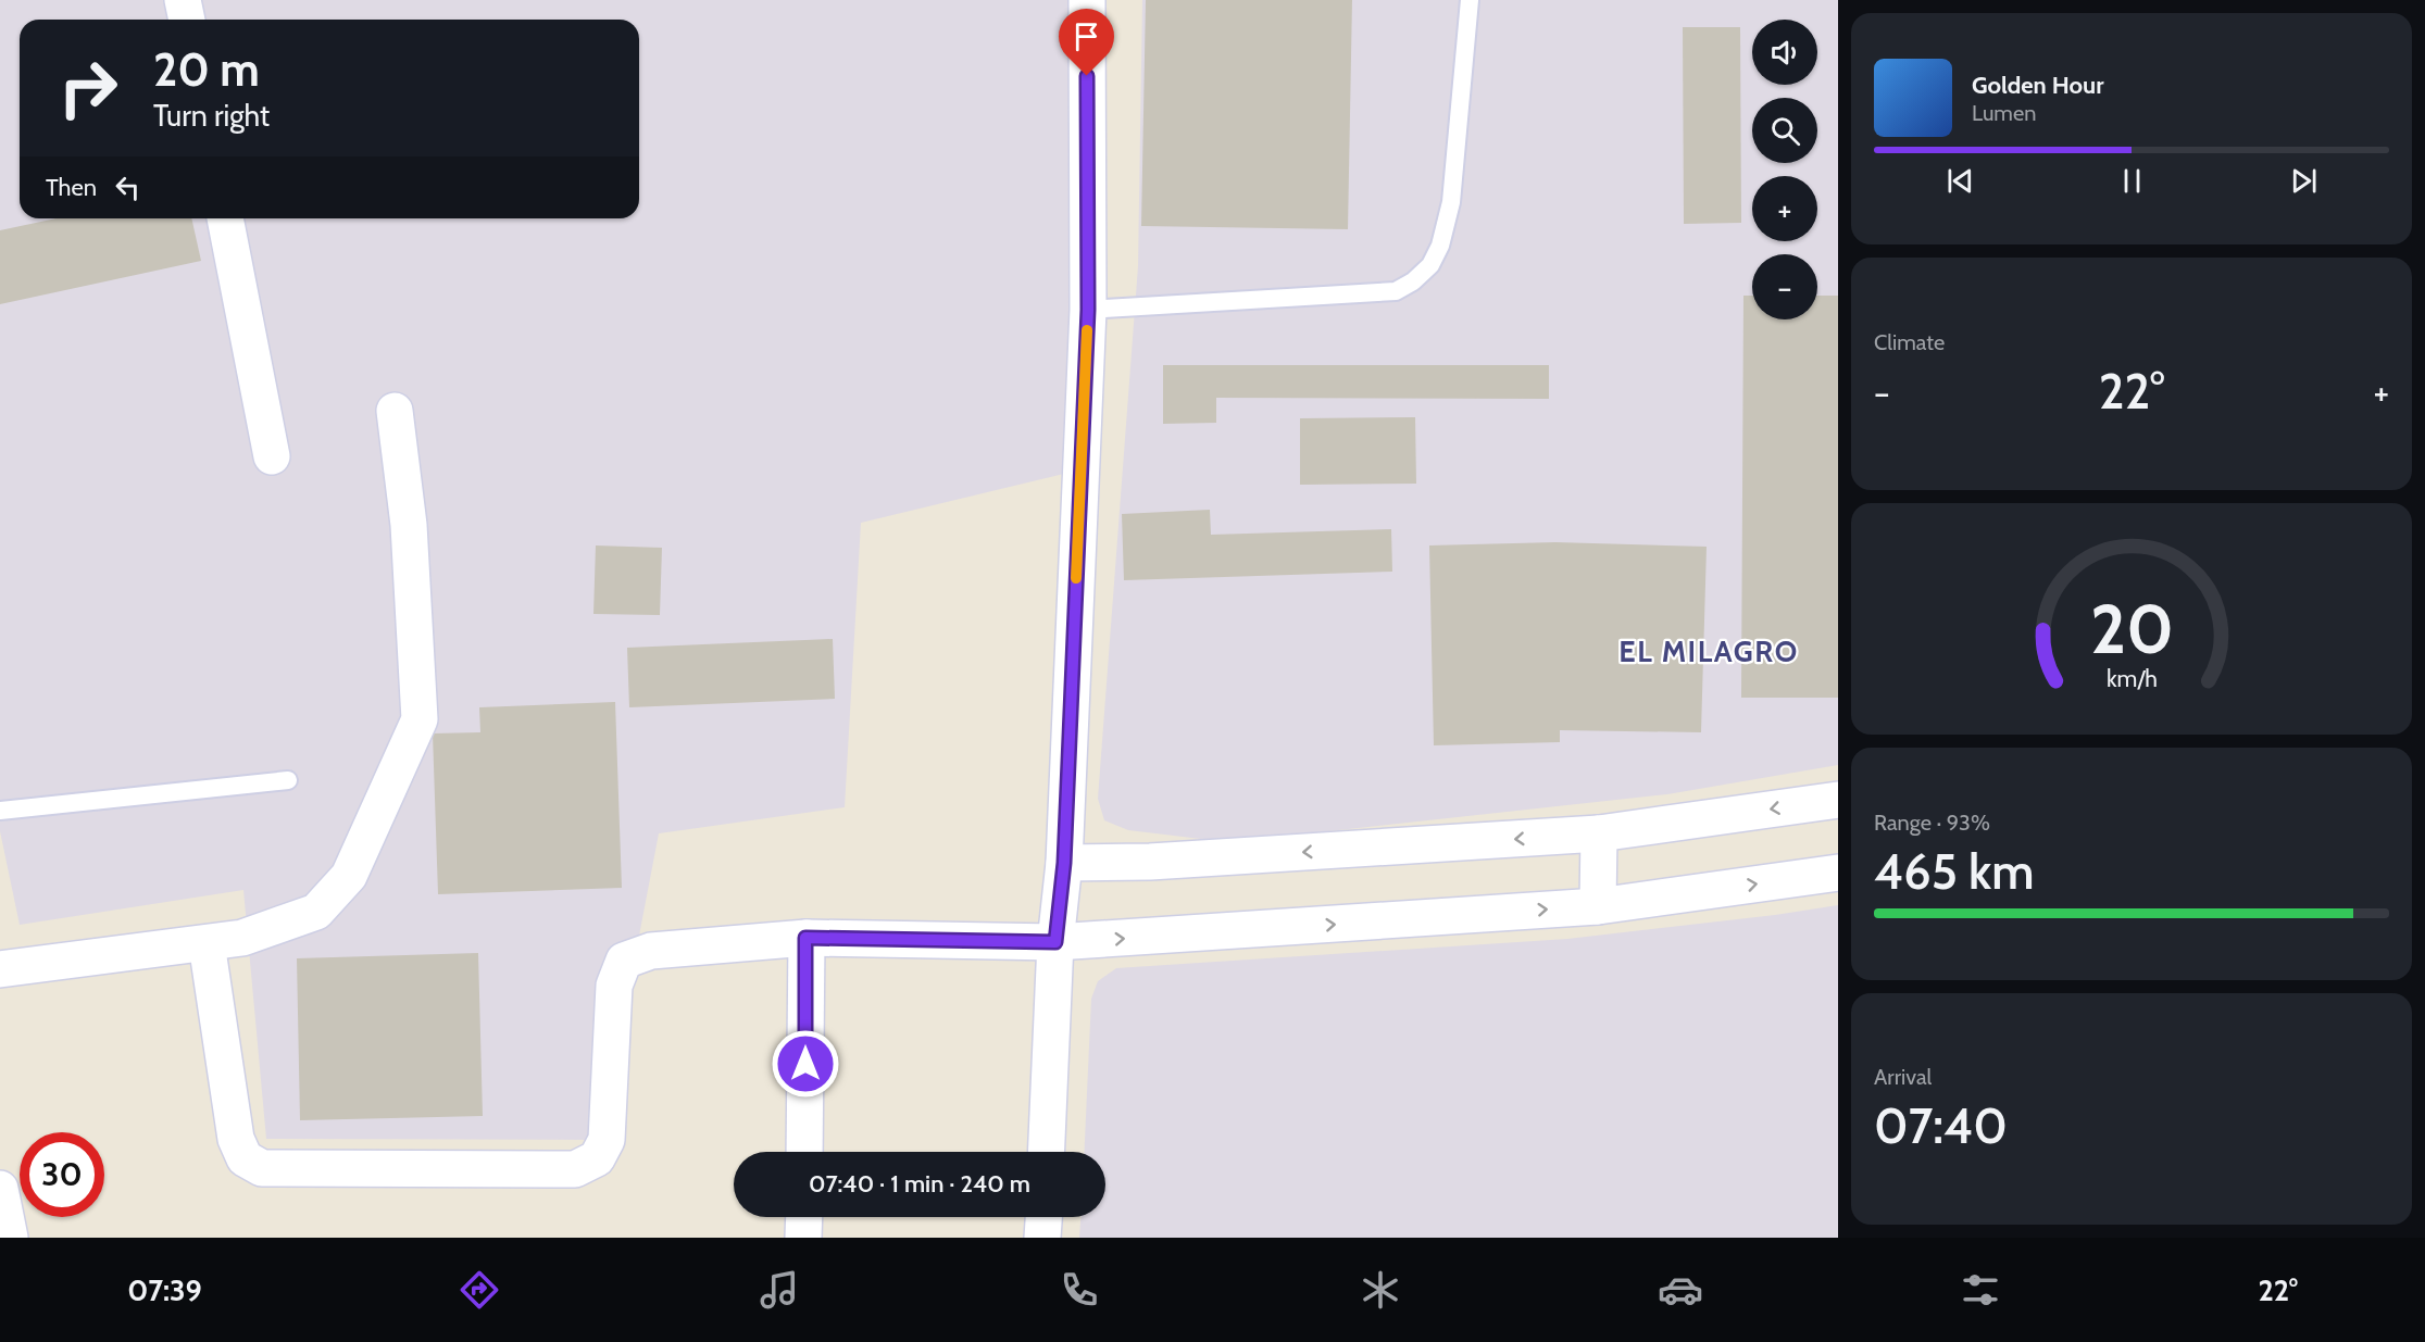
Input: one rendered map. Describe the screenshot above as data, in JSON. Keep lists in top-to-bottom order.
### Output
{
  "districts": ["EL MILAGRO"],
  "page": {
    "map_buttons": ["+", "−"],
    "turn": ["20 m", "Turn right"],
    "song": ["Golden Hour", "Lumen"],
    "then": "Then",
    "tile": [
      "Climate",
      ["Range · 93%", "465 km"],
      ["Arrival", "07:40"]
    ],
    "heat": ["−", "22°", "+"],
    "limit": "30",
    "trip": "07:40 · 1 min · 240 m",
    "tabs": ["07:39", "22°"],
    "gauge": ["20", "km/h"]
  }
}
